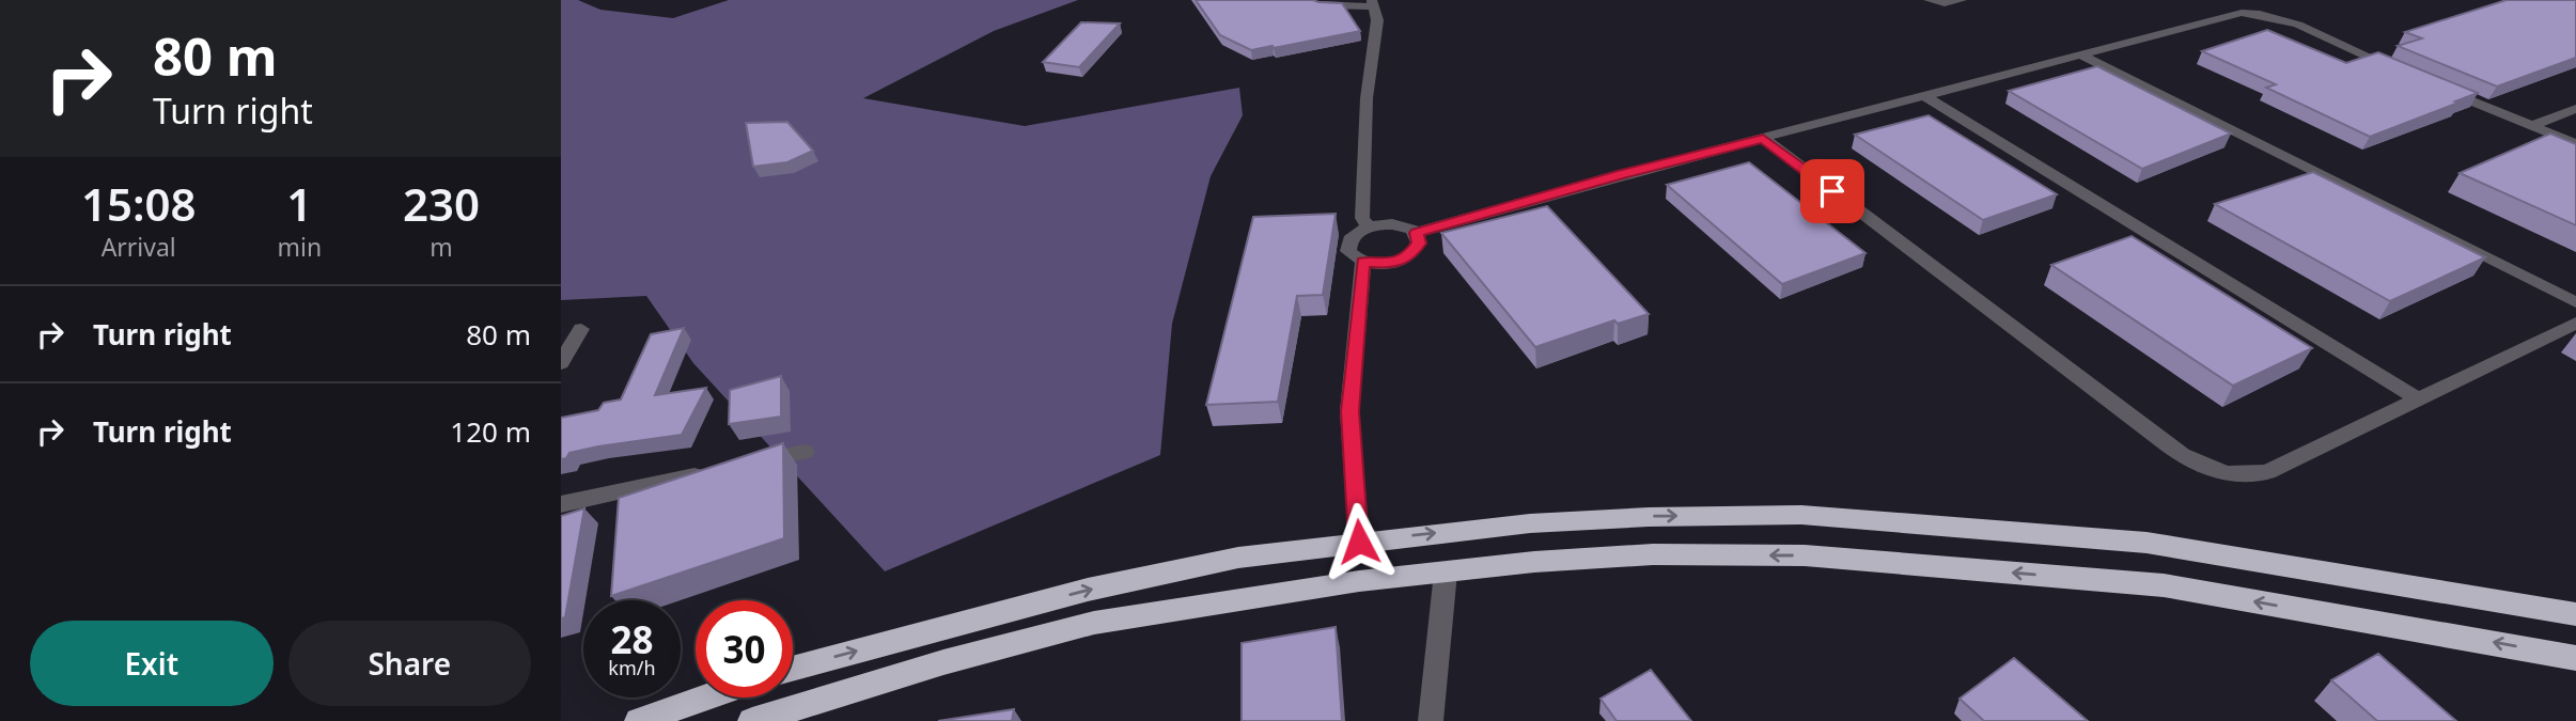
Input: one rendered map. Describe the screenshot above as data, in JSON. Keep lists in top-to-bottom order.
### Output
{
  "page": {
    "turn": ["80 m", "Turn right"],
    "eta": [
      "15:08",
      "Arrival",
      "1",
      "min",
      "230",
      "m"
    ],
    "list": [
      {
        "name": "Turn right",
        "value": "80 m"
      },
      {
        "name": "Turn right",
        "value": "120 m"
      }
    ],
    "speed": "28 km/h",
    "limit": "30",
    "buttons": ["Exit", "Share"]
  }
}
